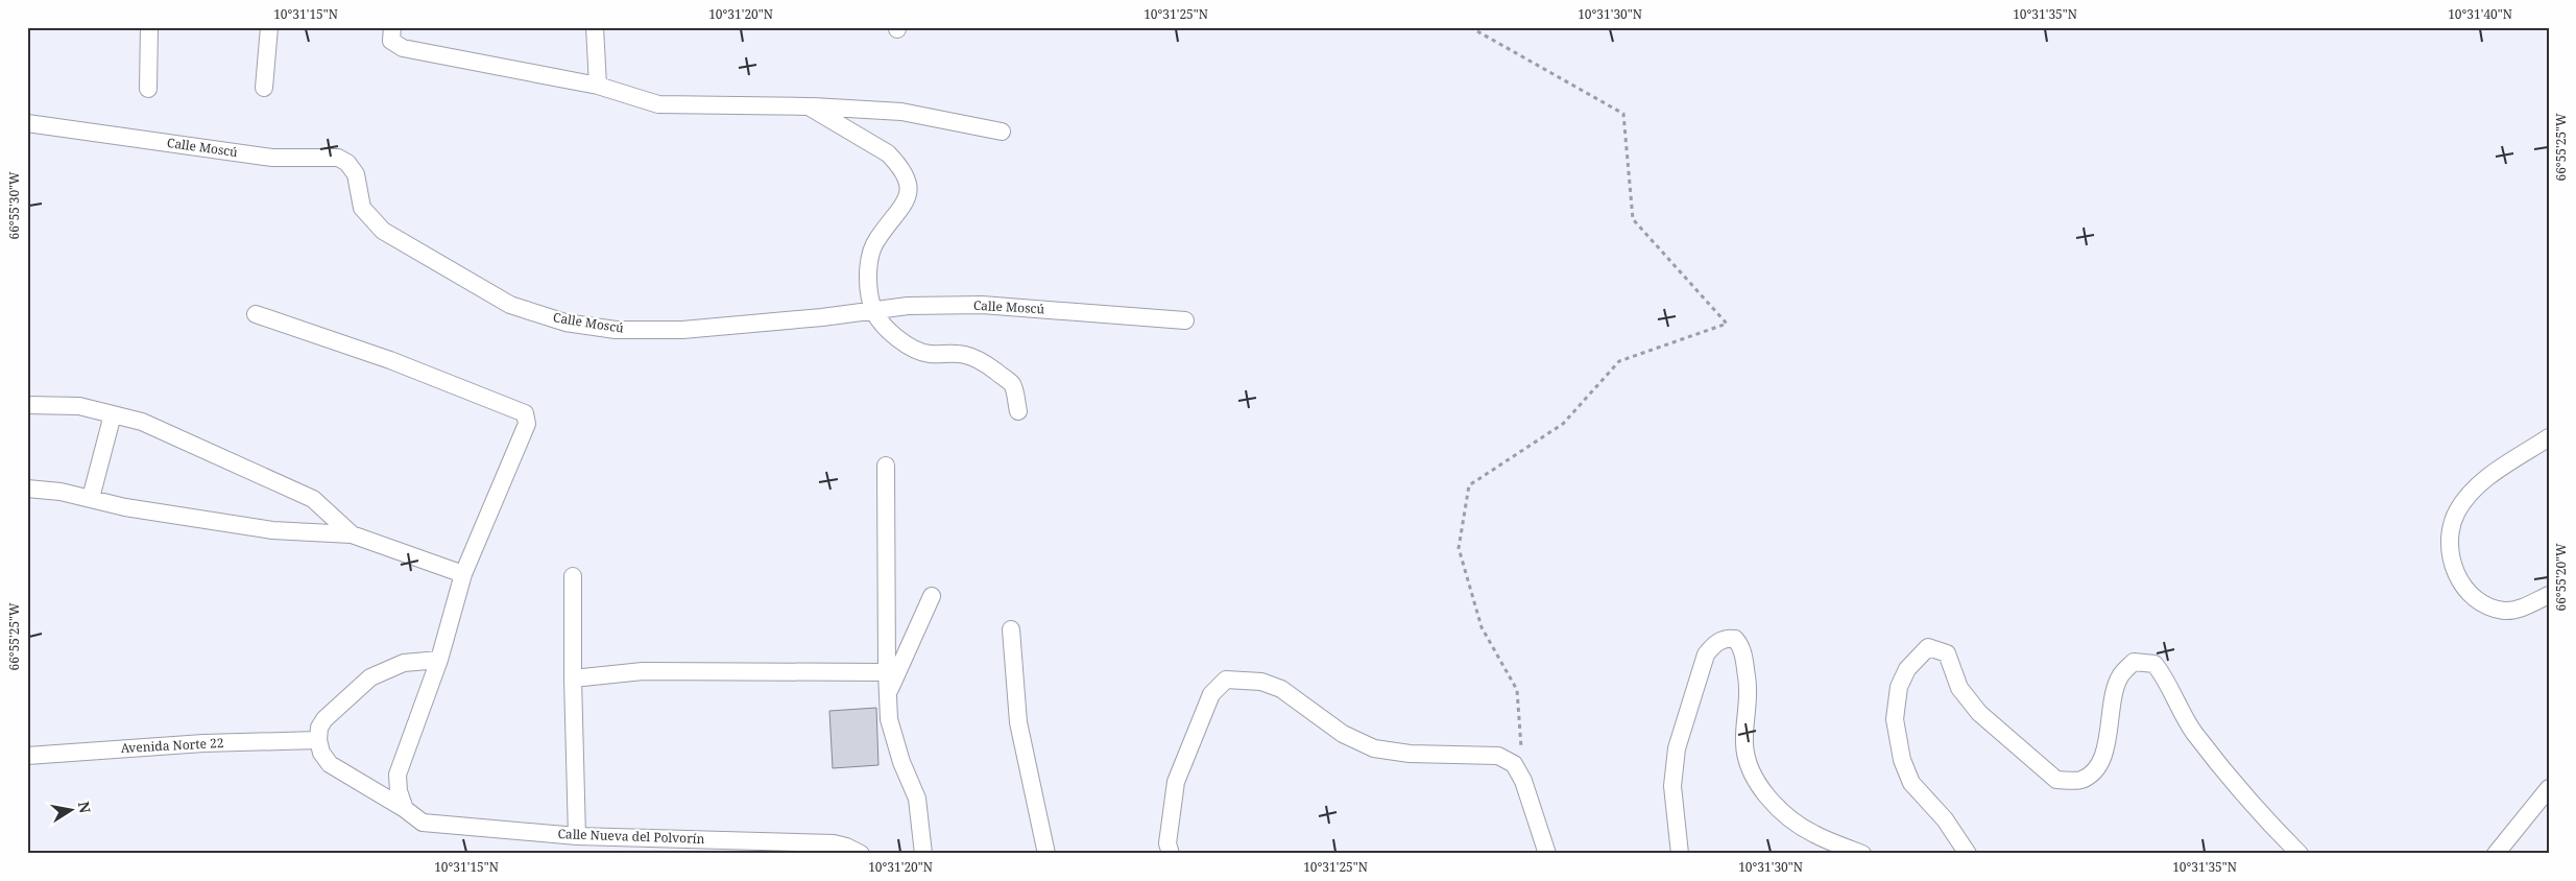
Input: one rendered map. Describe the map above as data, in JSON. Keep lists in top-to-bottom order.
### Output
{
  "streets": {
    "street": ["Calle Moscú", "Avenida Norte 22", "Calle Nueva del Polvorín"]
  },
  "crossings": [
    ["Avenida Norte 22", "Calle Nueva del Polvorín"]
  ],
  "north": "right",
  "coordinates": [
    "10°31'15\"N",
    "10°31'20\"N",
    "10°31'25\"N",
    "10°31'30\"N",
    "10°31'35\"N",
    "10°31'40\"N",
    "66°55'25\"W",
    "66°55'30\"W",
    "66°55'20\"W"
  ]
}
